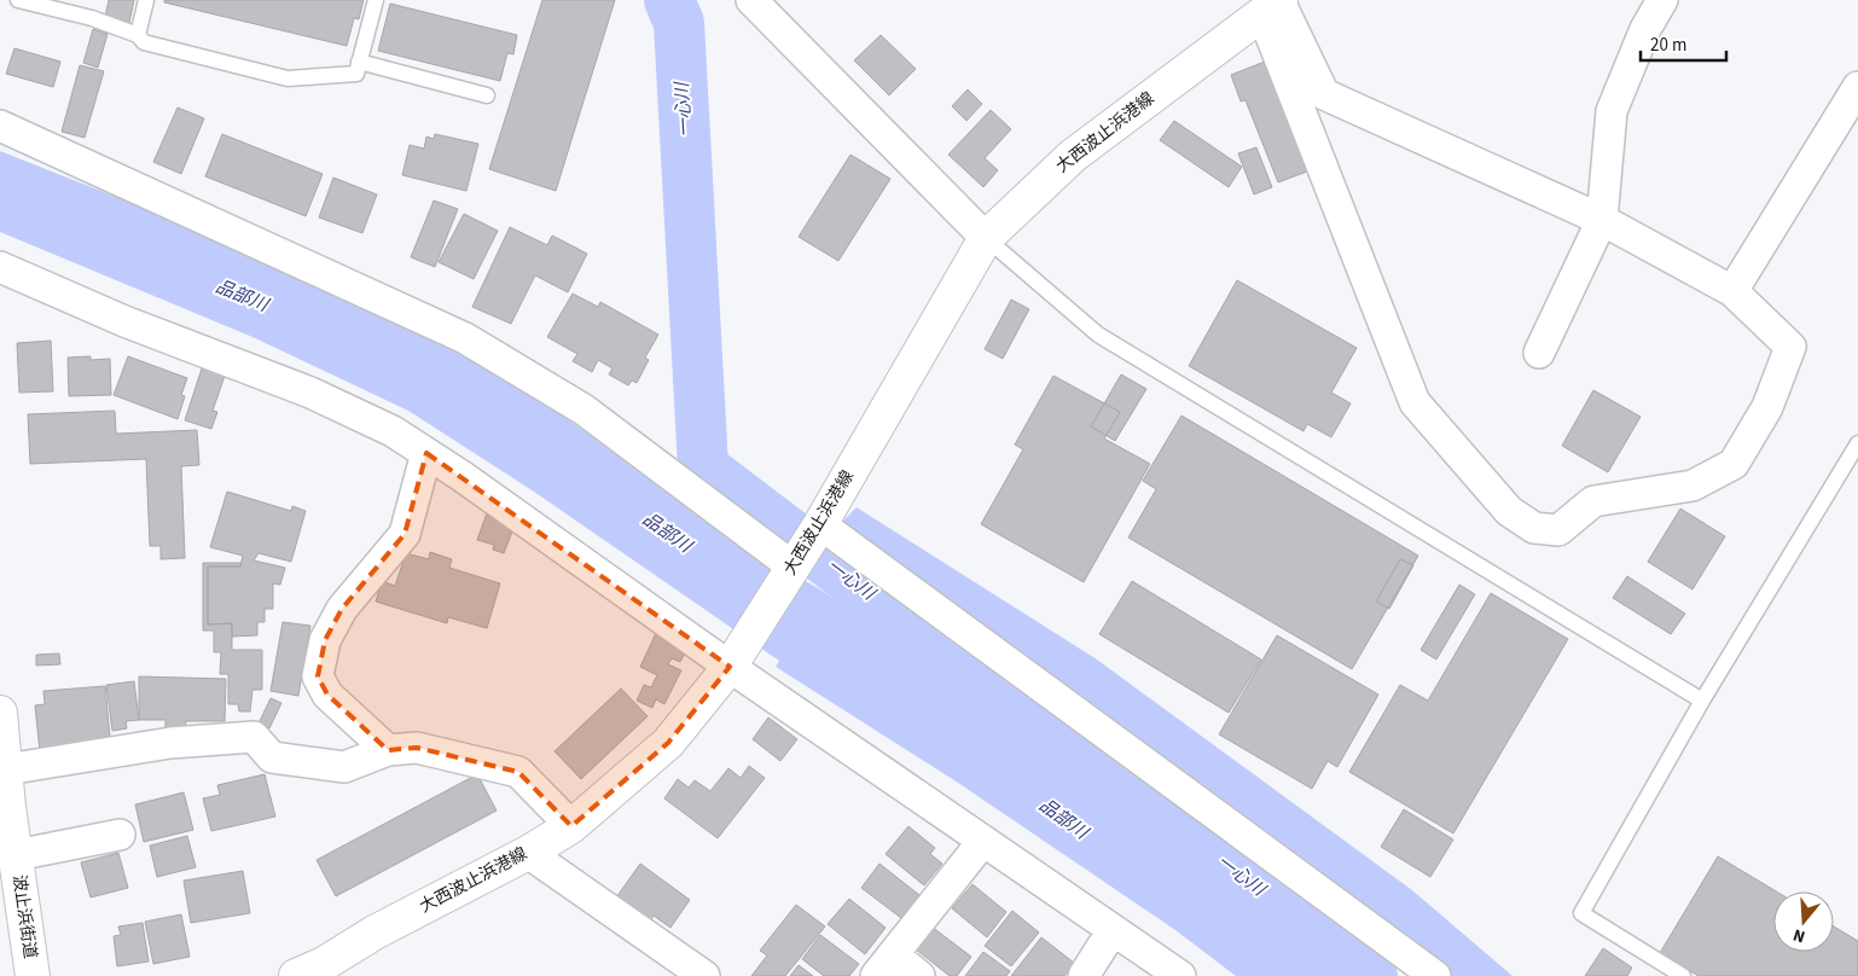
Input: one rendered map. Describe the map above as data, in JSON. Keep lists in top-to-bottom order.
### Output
{
  "streets": {
    "main road": ["大西波止浜港線", "波止浜街道"]
  },
  "water": ["一心川", "品部川"],
  "scale_bar": "20 m",
  "north": "bottom"
}
